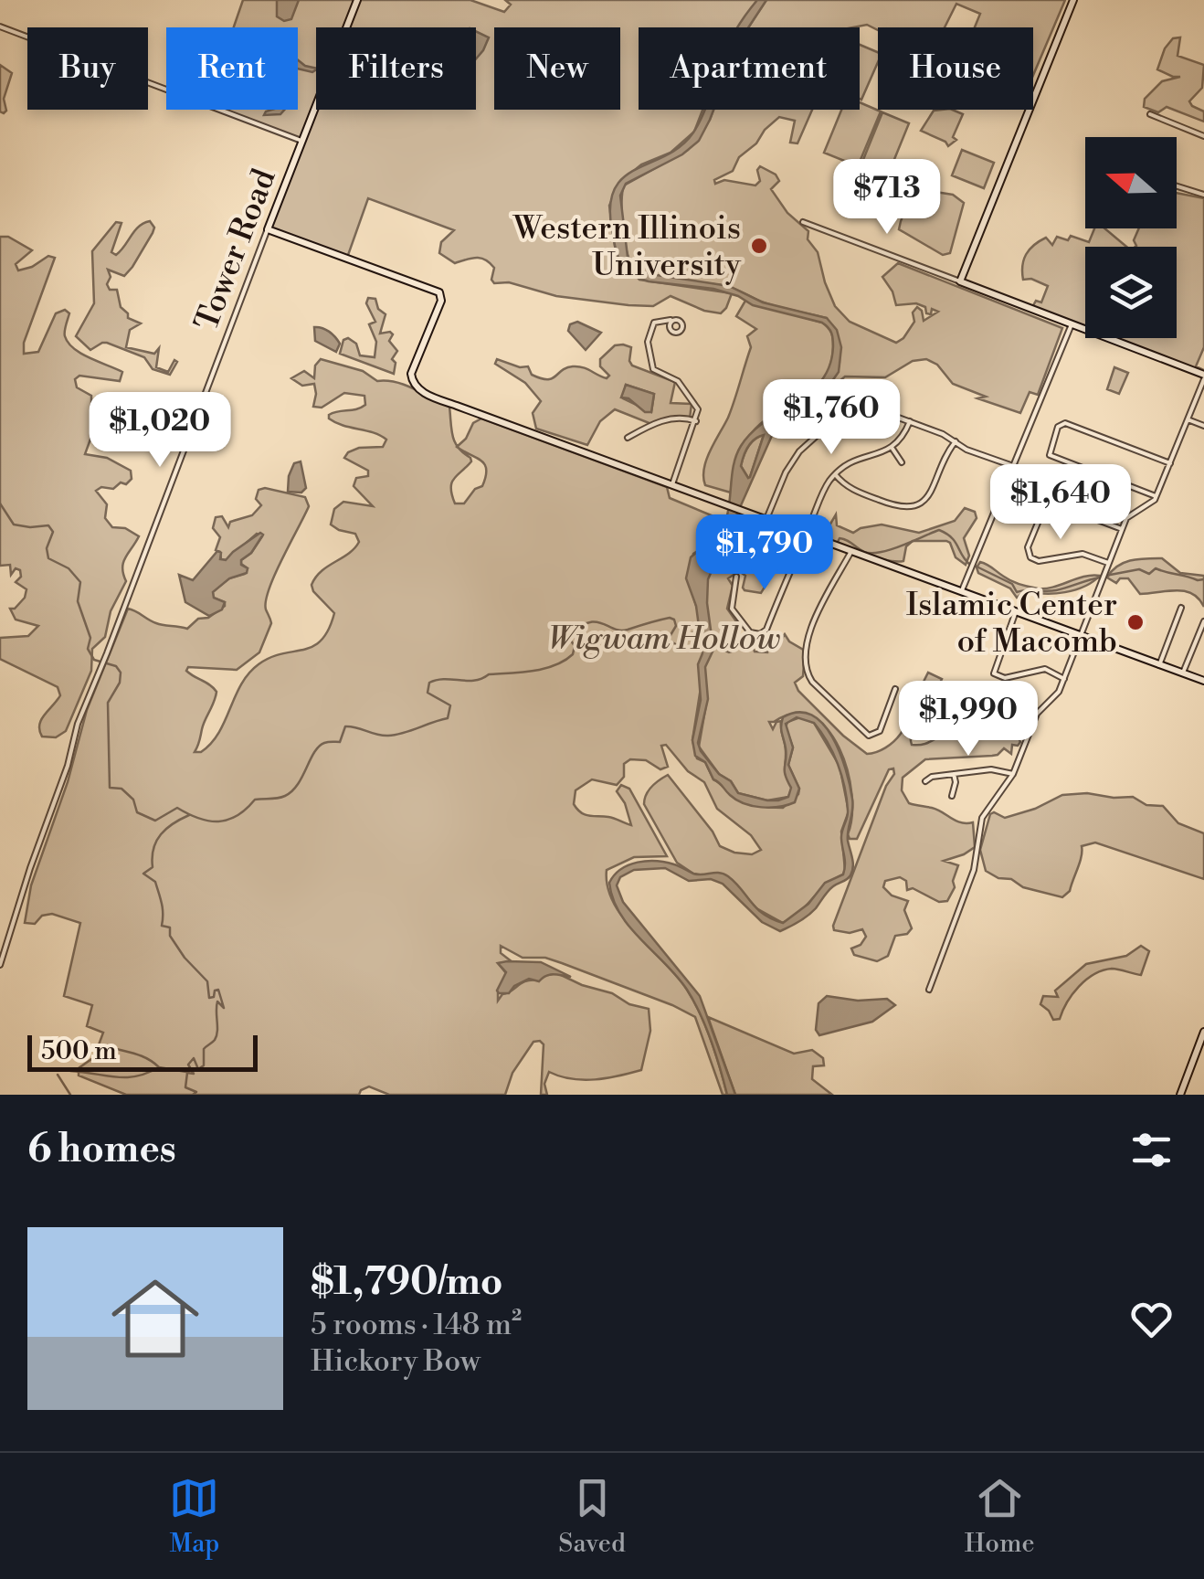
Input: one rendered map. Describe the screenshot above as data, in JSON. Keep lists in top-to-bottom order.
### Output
{
  "streets": {
    "street": ["Tower Road"]
  },
  "parks": ["Wigwam Hollow"],
  "places": ["Western Illinois University", "Islamic Center of Macomb"],
  "scale_bar": "500 m",
  "north": "left",
  "page": {
    "chip": [
      "Buy",
      "Rent",
      "Filters",
      "New",
      "Apartment",
      "House"
    ],
    "price": [
      "$713",
      "$1,760",
      "$1,020",
      "$1,640",
      "$1,790",
      "$1,990"
    ],
    "scale": "500 m",
    "heading": "6 homes",
    "list": [
      {
        "name": "$1,790/mo",
        "note": "5 rooms · 148 m² · Hickory Bow"
      }
    ],
    "tabs": ["Map", "Saved", "Home"]
  }
}
